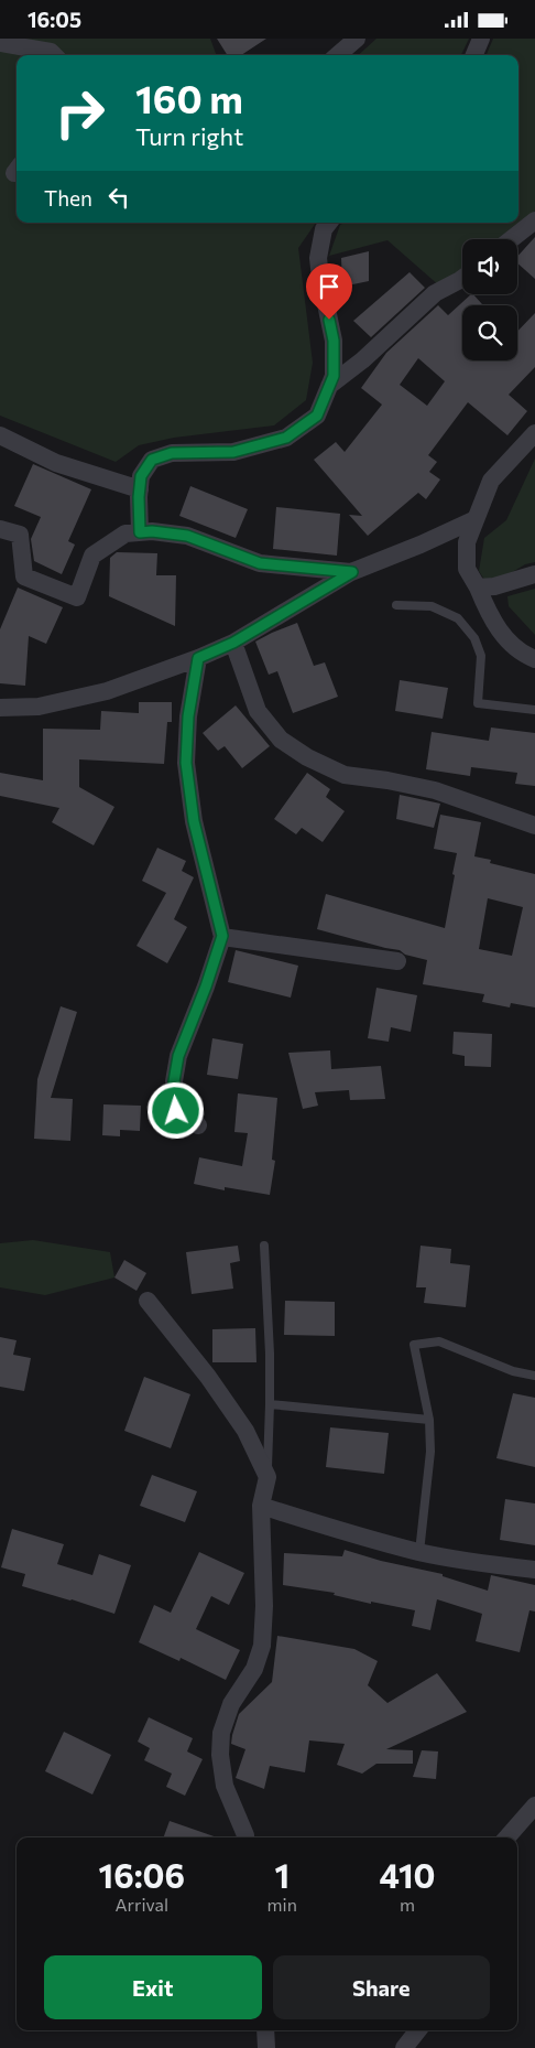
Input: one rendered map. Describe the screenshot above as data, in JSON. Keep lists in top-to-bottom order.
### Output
{
  "page": {
    "status": "16:05",
    "turn": ["160 m", "Turn right"],
    "then": "Then",
    "eta": [
      "16:06",
      "Arrival",
      "1",
      "min",
      "410",
      "m"
    ],
    "buttons": ["Exit", "Share"]
  }
}
